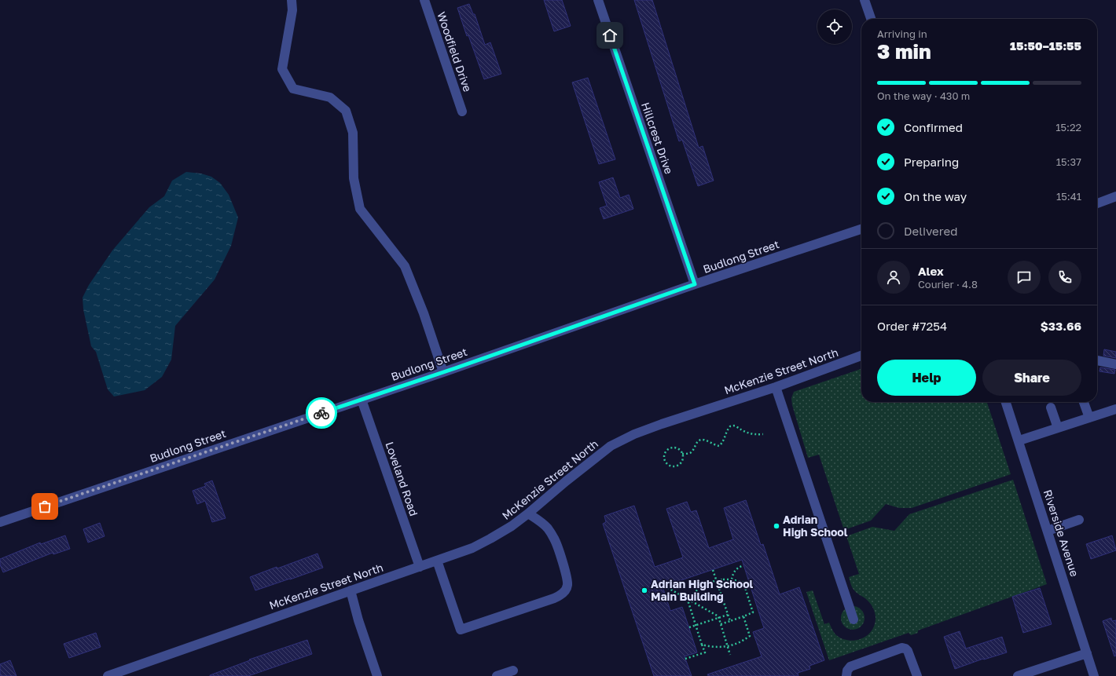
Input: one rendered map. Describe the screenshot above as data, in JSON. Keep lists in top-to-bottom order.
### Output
{
  "streets": {
    "street": [
      "Woodfield Drive",
      "Hillcrest Drive",
      "Budlong Street",
      "McKenzie Street North",
      "Loveland Road",
      "Riverside Avenue"
    ]
  },
  "crossings": [
    ["Hillcrest Drive", "Budlong Street"],
    ["Budlong Street", "Loveland Road"],
    ["McKenzie Street North", "Loveland Road"]
  ],
  "places": ["Adrian High School", "Adrian High School Main Building"],
  "page": {
    "heading": ["3 min", "Arriving in", "15:50–15:55"],
    "panel": [
      "Alex",
      "Courier · 4.8",
      "Order #7254",
      "$33.66"
    ],
    "bar": "On the way · 430 m",
    "list": [
      ["Confirmed", "15:22"],
      ["Preparing", "15:37"],
      ["On the way", "15:41"],
      "Delivered"
    ],
    "buttons": ["Help", "Share"]
  }
}
